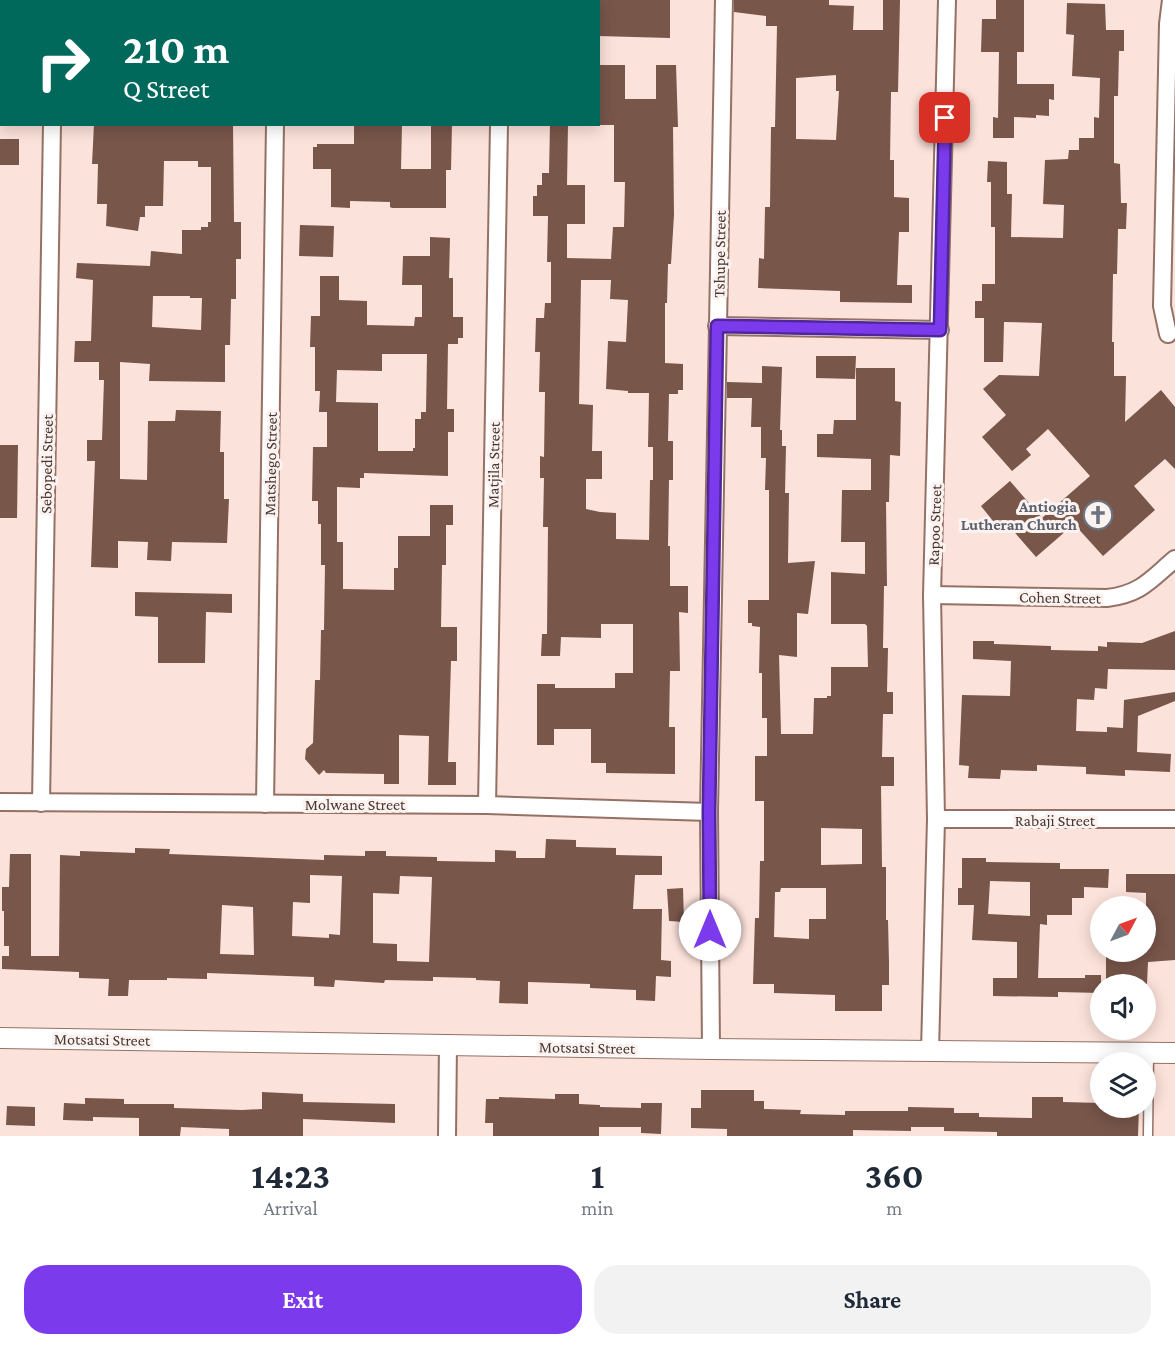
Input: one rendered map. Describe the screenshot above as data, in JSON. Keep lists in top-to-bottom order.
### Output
{
  "streets": {
    "street": [
      "Tshupe Street",
      "Sebopedi Street",
      "Matshego Street",
      "Matjila Street",
      "Rapoo Street",
      "Cohen Street",
      "Molwane Street",
      "Rabaji Street",
      "Motsatsi Street"
    ]
  },
  "crossings": [
    ["Tshupe Street", "Molwane Street"],
    ["Tshupe Street", "Motsatsi Street"],
    ["Sebopedi Street", "Molwane Street"],
    ["Matshego Street", "Molwane Street"],
    ["Matjila Street", "Molwane Street"],
    ["Rapoo Street", "Cohen Street"],
    ["Rapoo Street", "Rabaji Street"],
    ["Rapoo Street", "Motsatsi Street"]
  ],
  "places": {
    "church": ["Antiogia Lutheran Church"]
  },
  "north": "top right",
  "page": {
    "turn": ["210 m", "Q Street"],
    "eta": [
      "14:23",
      "Arrival",
      "1",
      "min",
      "360",
      "m"
    ],
    "buttons": ["Exit", "Share"]
  }
}
